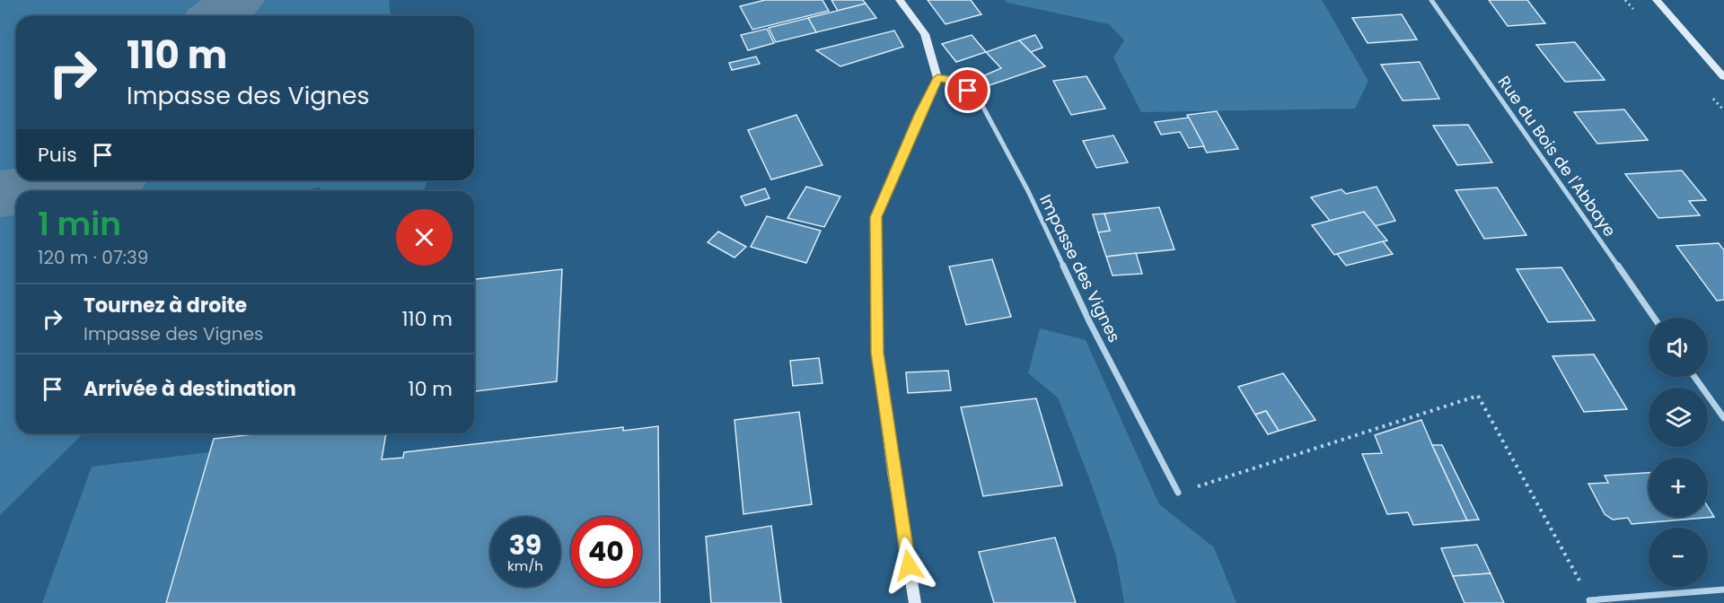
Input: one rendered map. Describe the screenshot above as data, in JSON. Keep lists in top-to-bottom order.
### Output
{
  "streets": {
    "street": ["Rue du Bois de l'Abbaye", "Impasse des Vignes"]
  },
  "page": {
    "turn": ["110 m", "Impasse des Vignes"],
    "then": "Puis",
    "heading": ["1 min", "120 m · 07:39"],
    "list": [
      {
        "name": "Tournez à droite",
        "note": "Impasse des Vignes",
        "value": "110 m"
      },
      {
        "name": "Arrivée à destination",
        "value": "10 m"
      }
    ],
    "map_buttons": ["+", "−"],
    "speed": "39 km/h",
    "limit": "40"
  }
}
